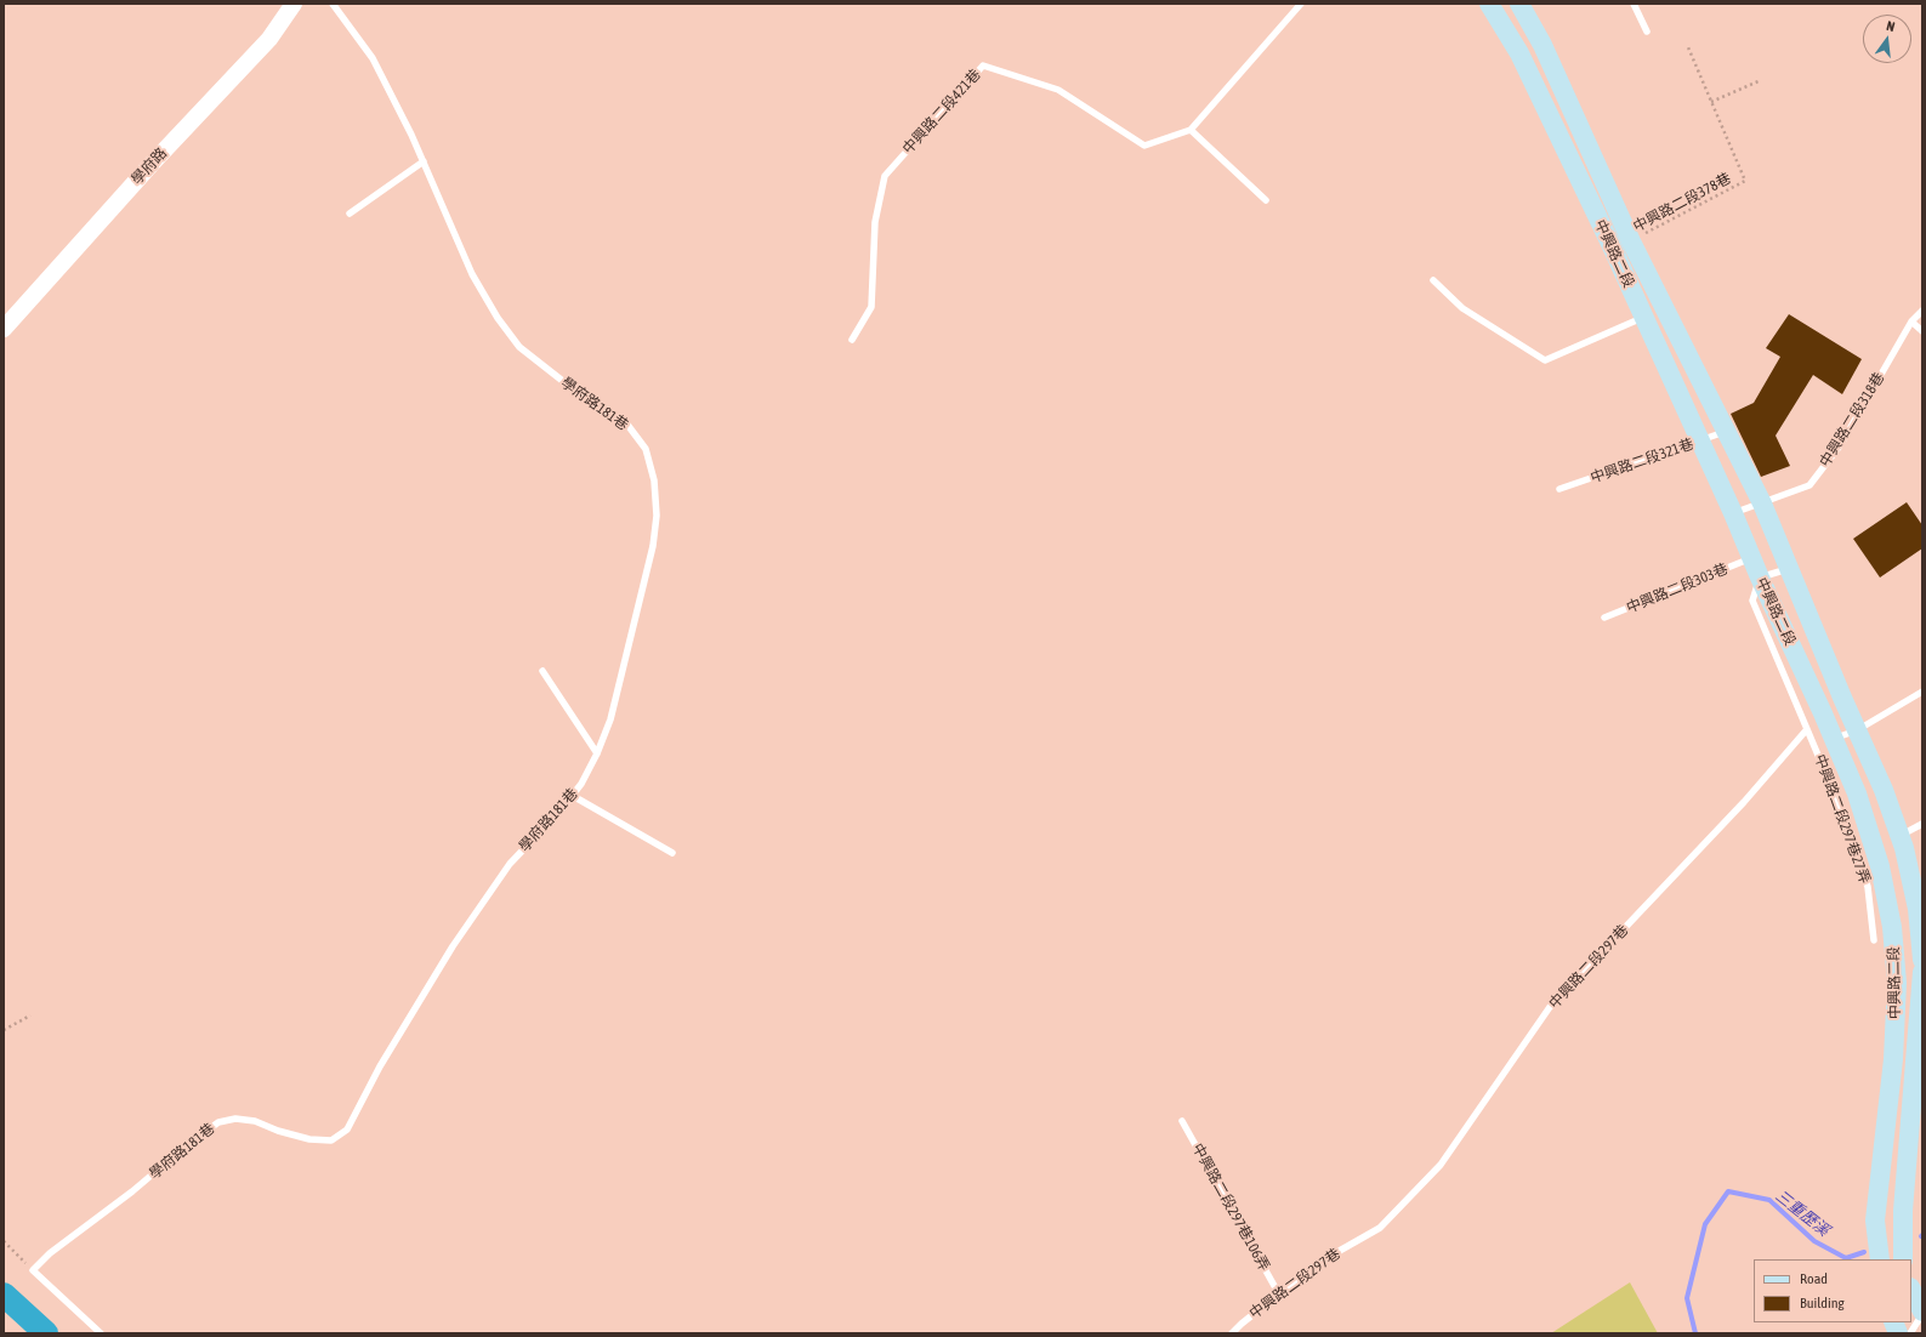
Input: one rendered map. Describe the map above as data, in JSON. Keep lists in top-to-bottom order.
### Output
{
  "streets": {
    "main road": ["中興路二段"],
    "street": ["學府路"],
    "lane": [
      "中興路二段421巷",
      "學府路181巷",
      "中興路二段318巷",
      "中興路二段321巷",
      "中興路二段303巷",
      "中興路二段297巷27弄",
      "中興路二段297巷",
      "中興路二段297巷106弄"
    ],
    "path": ["中興路二段378巷"]
  },
  "crossings": [
    ["中興路二段378巷", "中興路二段"],
    ["中興路二段", "中興路二段318巷"],
    ["中興路二段", "中興路二段321巷"],
    ["中興路二段", "中興路二段303巷"],
    ["中興路二段297巷27弄", "中興路二段297巷"],
    ["中興路二段297巷", "中興路二段297巷106弄"]
  ],
  "water": ["三重歷溪"],
  "legend": ["Road", "Building"],
  "north": "top"
}
